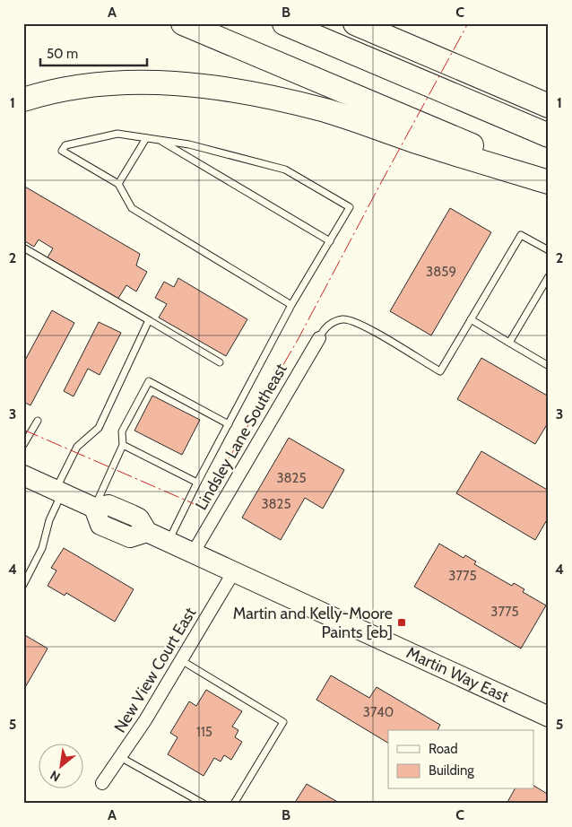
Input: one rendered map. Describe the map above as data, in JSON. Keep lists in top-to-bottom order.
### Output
{
  "streets": {
    "main road": ["Martin Way East"],
    "street": ["Lindsley Lane Southeast", "New View Court East"]
  },
  "crossings": [
    ["Lindsley Lane Southeast", "Martin Way East"],
    ["New View Court East", "Martin Way East"]
  ],
  "places": {
    "transit": ["Martin and Kelly-Moore Paints [eb]"]
  },
  "house_numbers": [
    "3859",
    "3825",
    "3825",
    "3775",
    "3775",
    "3740",
    "115"
  ],
  "legend": ["Road", "Building"],
  "scale_bar": "50 m",
  "north": "bottom left",
  "grid": {
    "columns": ["A", "B", "C"],
    "rows": [
      "1",
      "2",
      "3",
      "4",
      "5"
    ]
  }
}
